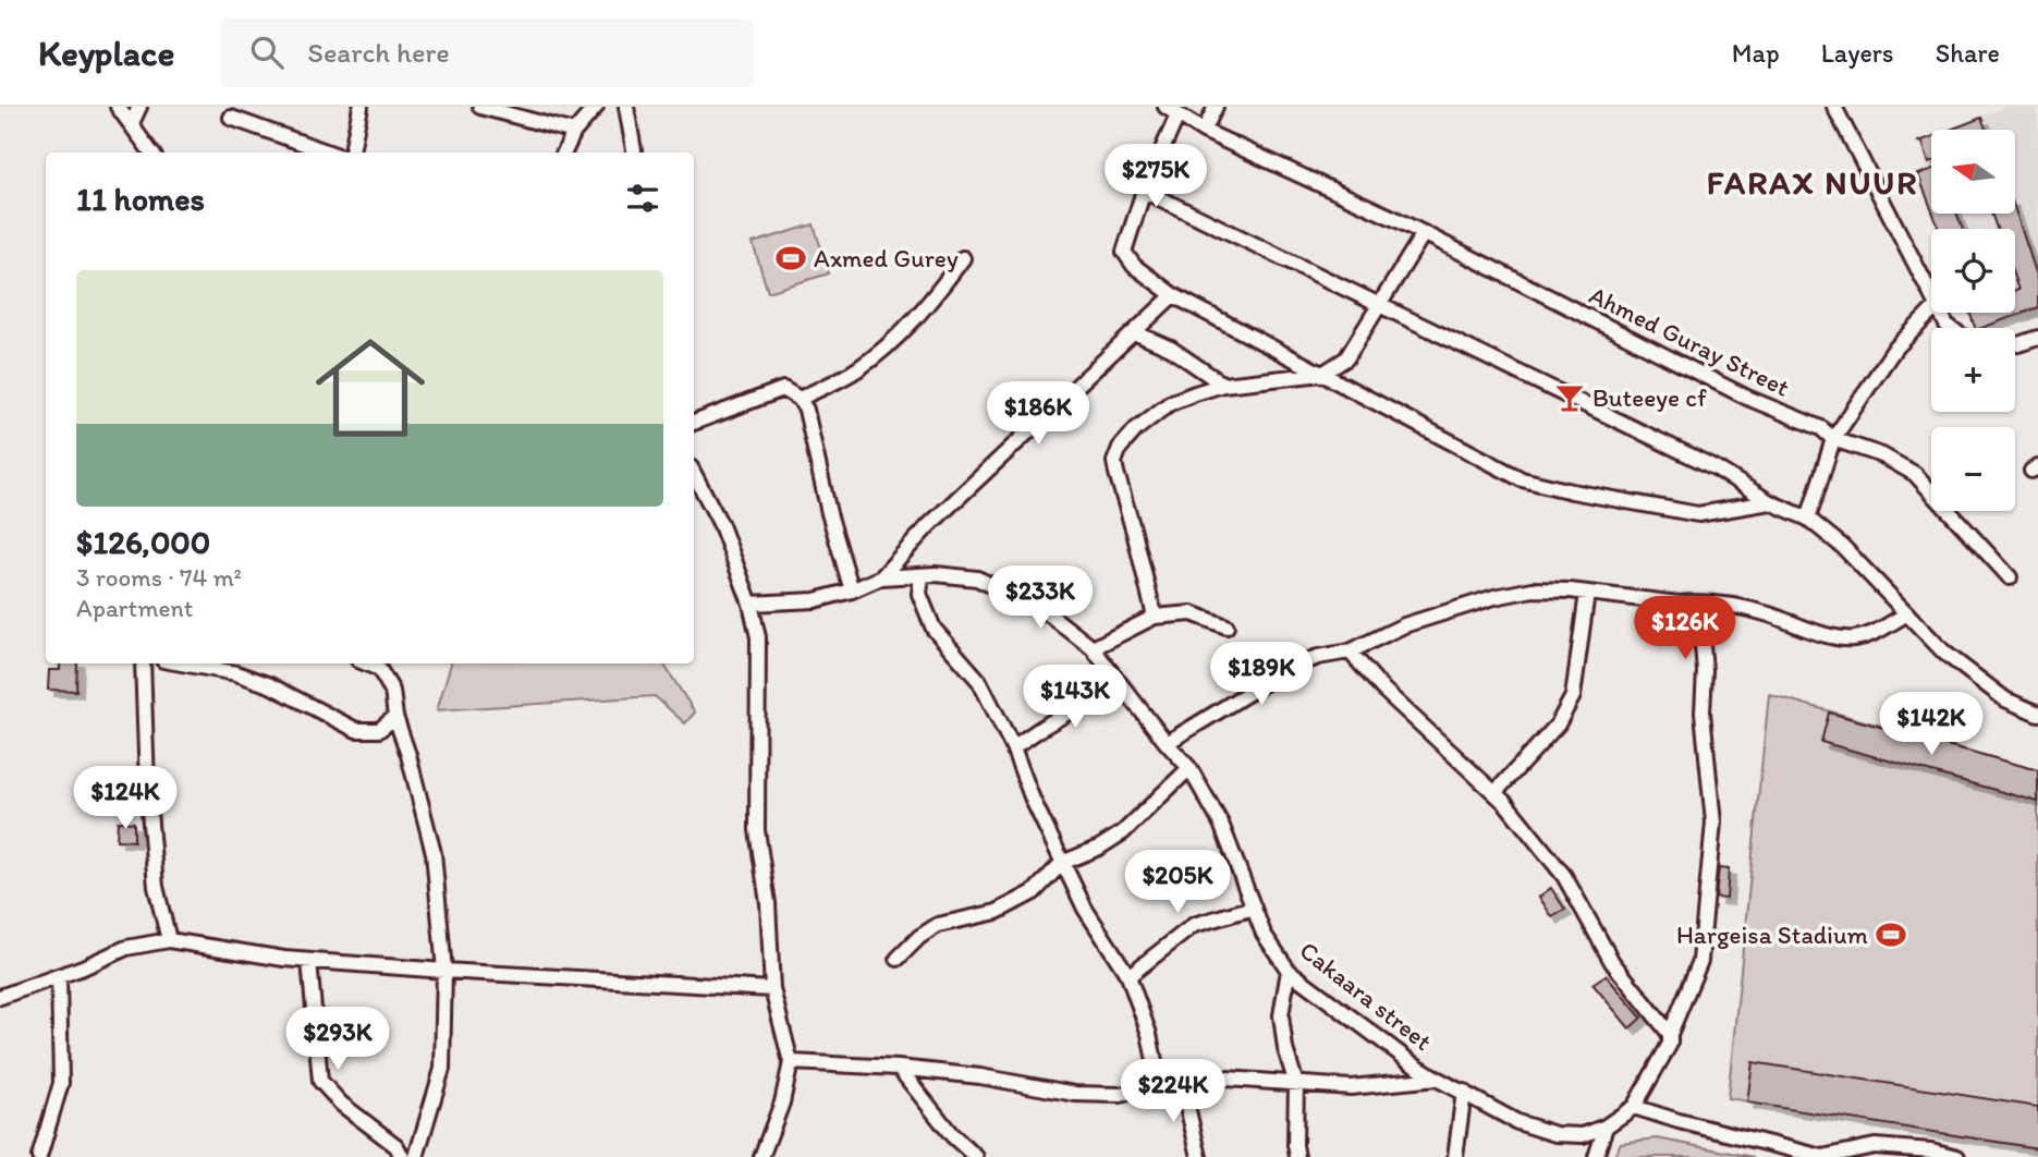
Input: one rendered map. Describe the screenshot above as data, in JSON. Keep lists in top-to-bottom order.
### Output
{
  "streets": {
    "street": ["Ahmed Guray Street", "Cakaara street"]
  },
  "districts": ["FARAX NUUR"],
  "places": {
    "sports": ["Axmed Gurey", "Hargeisa Stadium"],
    "bar": ["Buteeye cf"]
  },
  "north": "left",
  "page": {
    "header": "Keyplace",
    "search": "Search here",
    "nav": ["Map", "Layers", "Share"],
    "map_buttons": ["+", "−"],
    "price": [
      "$275K",
      "$186K",
      "$233K",
      "$126K",
      "$189K",
      "$143K",
      "$142K",
      "$124K",
      "$205K",
      "$293K",
      "$224K"
    ],
    "heading": "11 homes",
    "list": [
      {
        "name": "$126,000",
        "note": "3 rooms · 74 m² · Apartment"
      }
    ]
  }
}
